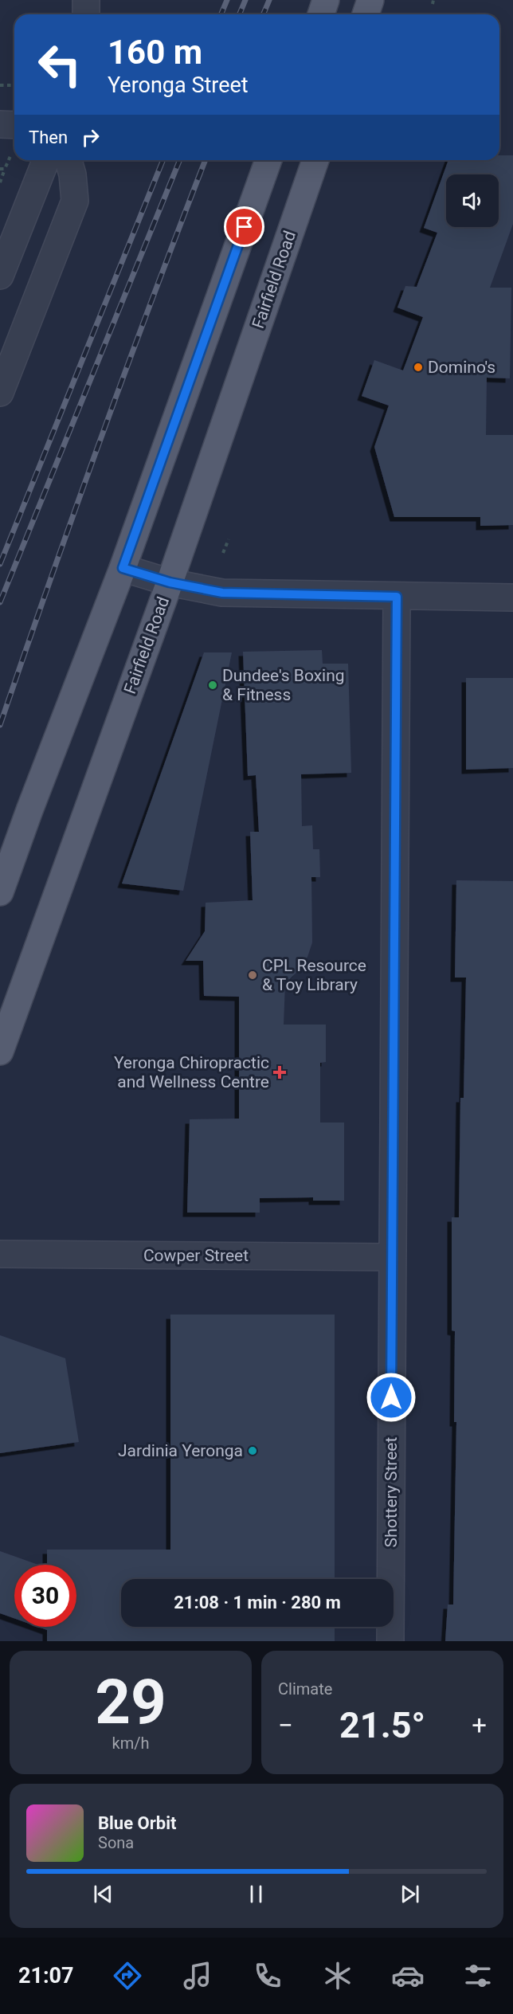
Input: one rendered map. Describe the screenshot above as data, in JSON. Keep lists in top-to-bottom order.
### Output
{
  "streets": {
    "main road": ["Fairfield Road"],
    "street": ["Cowper Street", "Shottery Street"]
  },
  "crossings": [
    ["Cowper Street", "Shottery Street"]
  ],
  "places": {
    "other": [
      "Domino's",
      "Dundee's Boxing & Fitness",
      "CPL Resource & Toy Library",
      "Jardinia Yeronga"
    ],
    "health": ["Yeronga Chiropractic and Wellness Centre"]
  },
  "page": {
    "turn": ["160 m", "Yeronga Street"],
    "then": "Then",
    "limit": "30",
    "trip": "21:08 · 1 min · 280 m",
    "tile": [
      ["29", "km/h"],
      "Climate"
    ],
    "heat": ["−", "21.5°", "+"],
    "song": ["Blue Orbit", "Sona"],
    "tabs": "21:07"
  }
}
